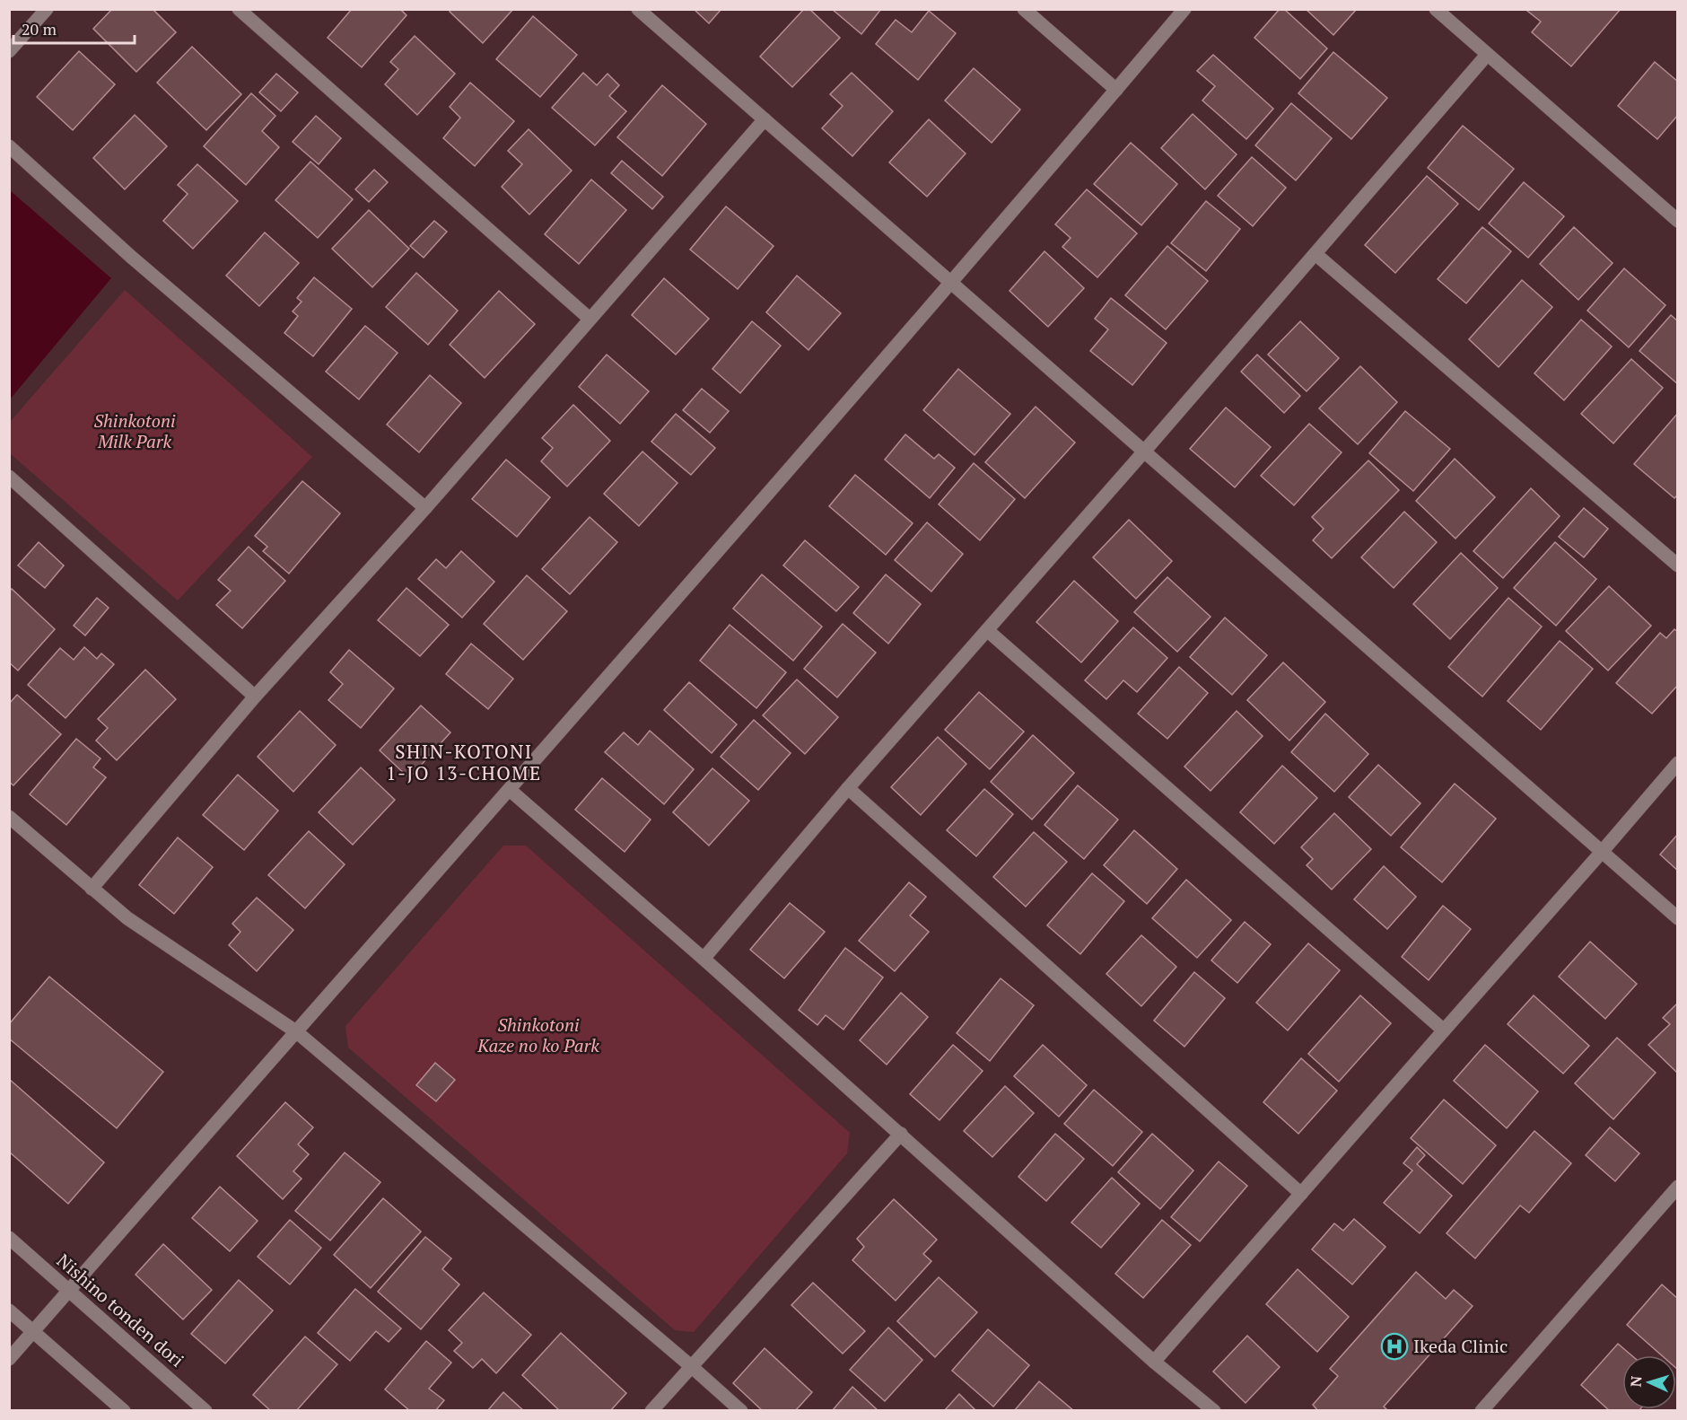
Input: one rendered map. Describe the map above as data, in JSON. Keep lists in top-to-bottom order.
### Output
{
  "streets": {
    "street": ["Nishino tonden dori"]
  },
  "districts": ["SHIN-KOTONI 1-JO 13-CHOME"],
  "parks": ["Shinkotoni Milk Park", "Shinkotoni Kaze no ko Park"],
  "places": {
    "hospital": ["Ikeda Clinic"]
  },
  "scale_bar": "20 m",
  "north": "left"
}
